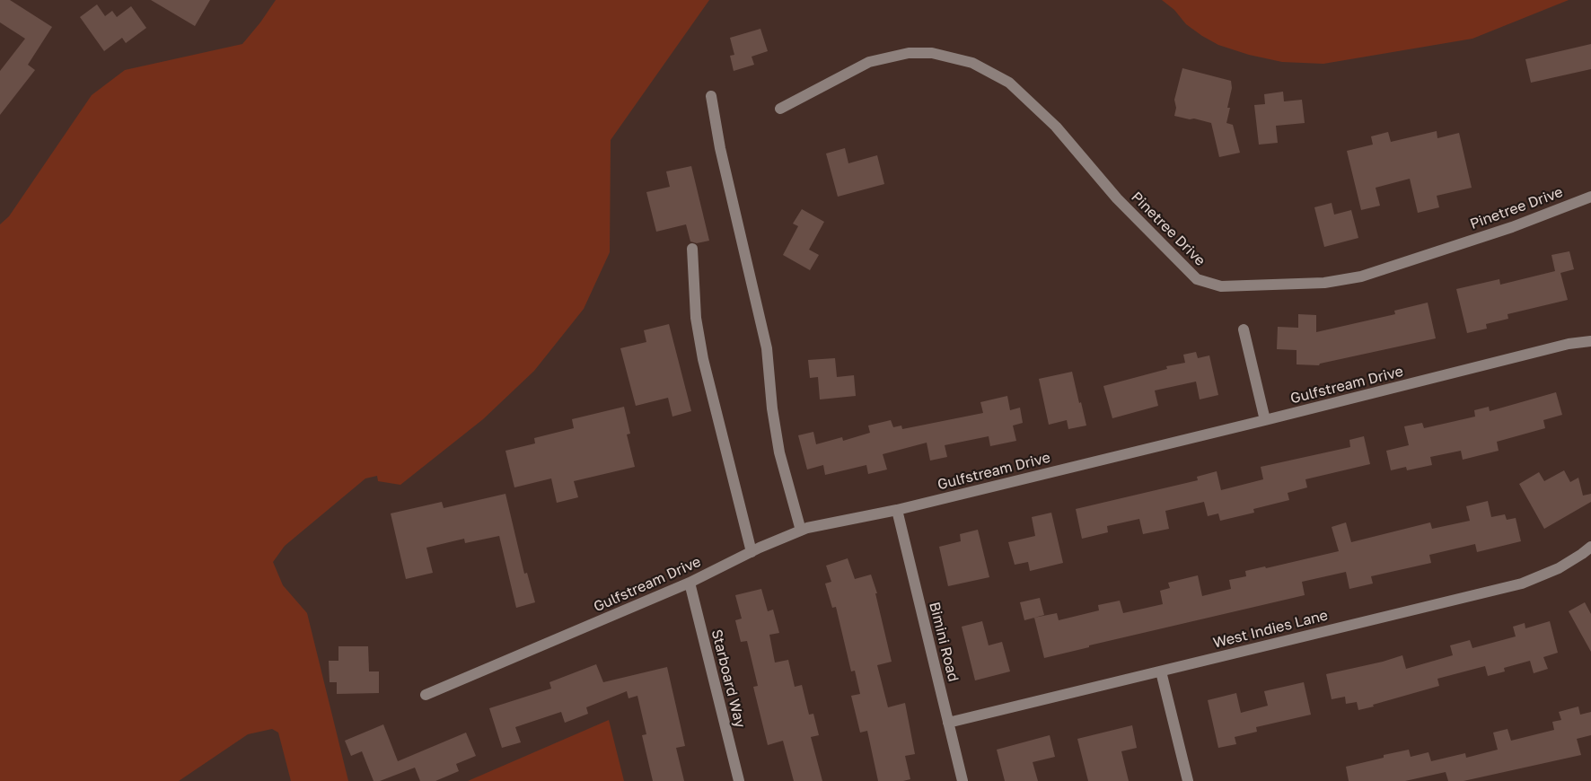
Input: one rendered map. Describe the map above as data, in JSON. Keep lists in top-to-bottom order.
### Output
{
  "streets": {
    "street": [
      "Pinetree Drive",
      "Gulfstream Drive",
      "West Indies Lane",
      "Bimini Road",
      "Starboard Way"
    ]
  },
  "crossings": [
    ["Gulfstream Drive", "Bimini Road"],
    ["Gulfstream Drive", "Starboard Way"],
    ["West Indies Lane", "Bimini Road"]
  ]
}
